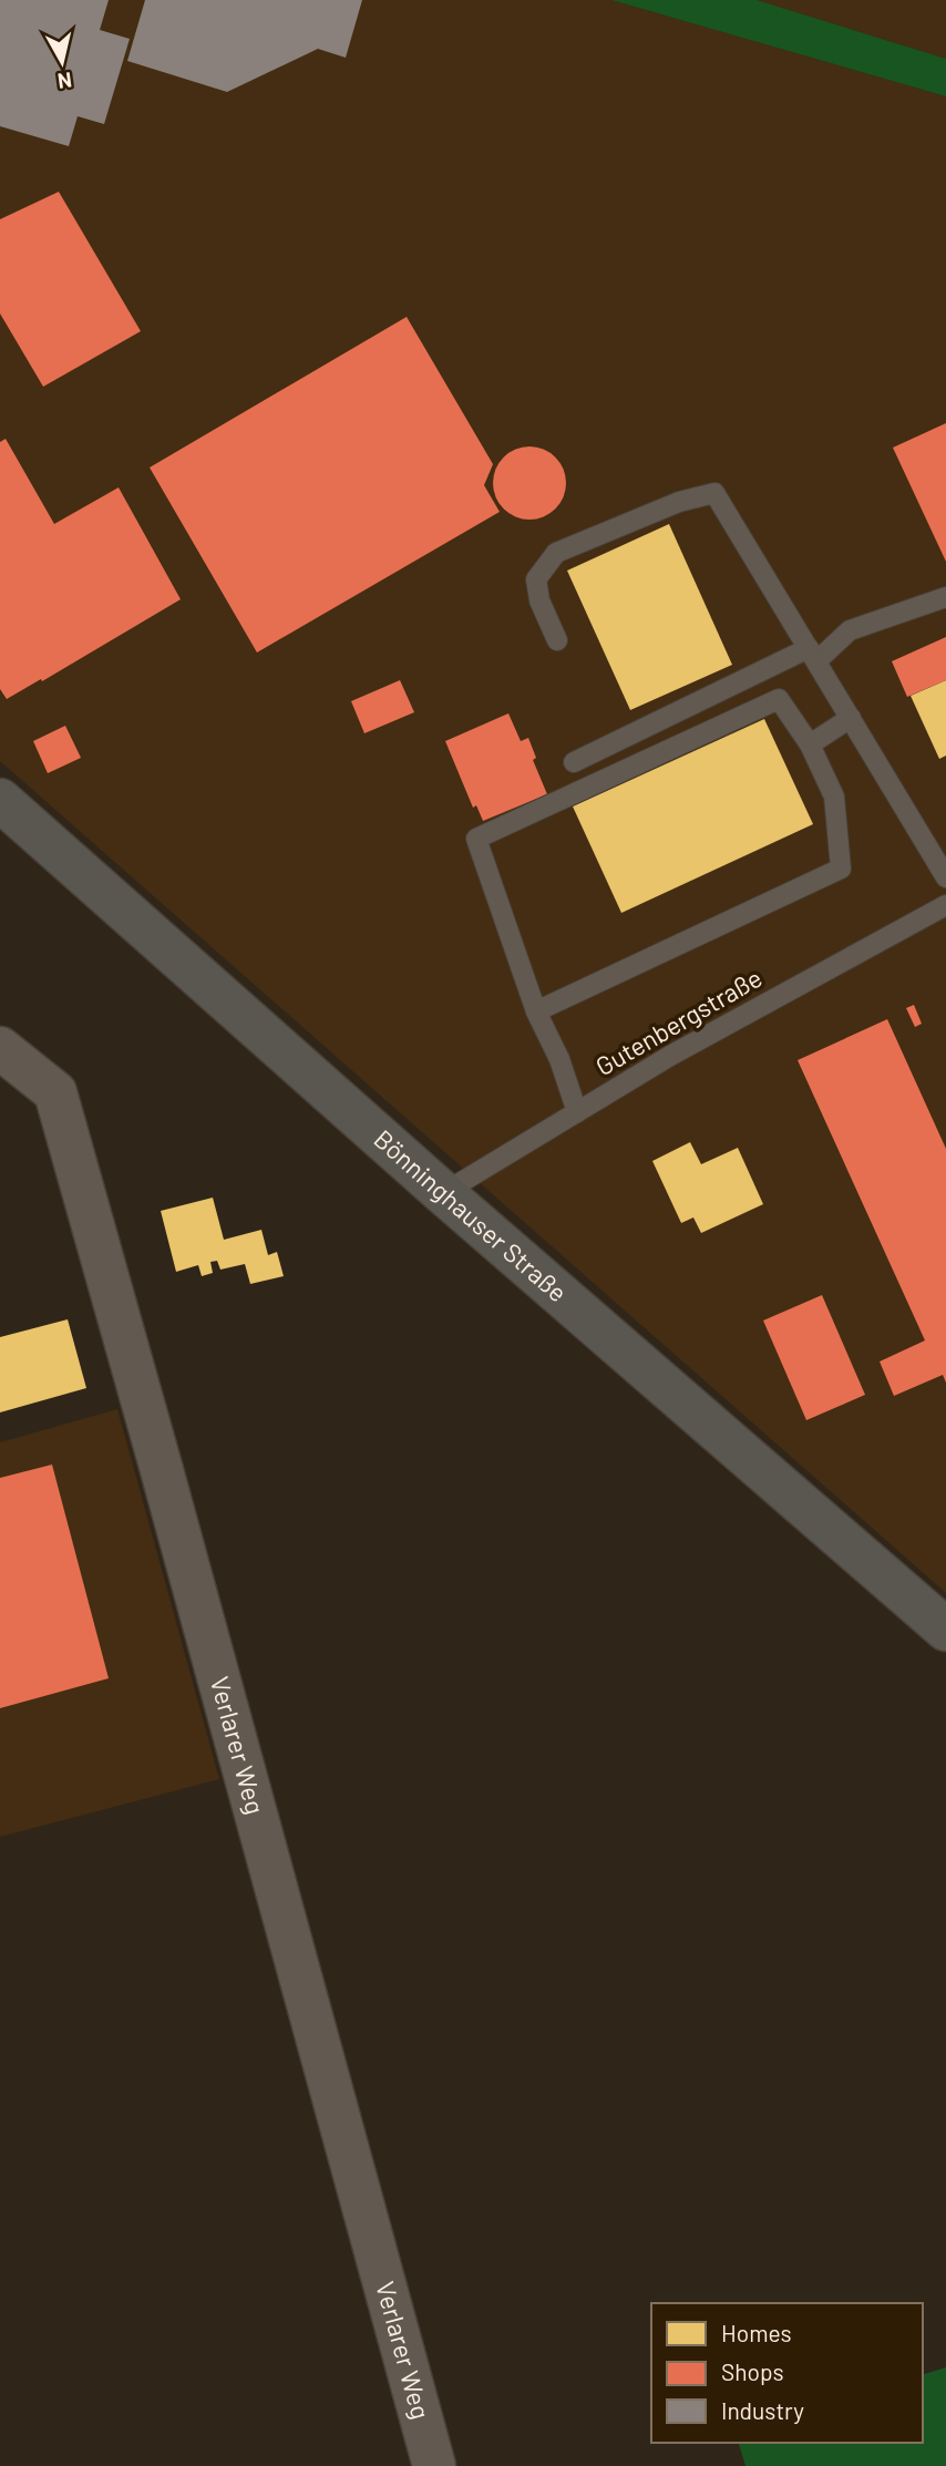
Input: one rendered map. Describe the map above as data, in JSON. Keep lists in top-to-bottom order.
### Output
{
  "streets": {
    "main road": ["Bönninghauser Straße"],
    "street": ["Verlarer Weg"],
    "lane": ["Gutenbergstraße"]
  },
  "crossings": [
    ["Gutenbergstraße", "Bönninghauser Straße"]
  ],
  "legend": ["Homes", "Shops", "Industry"],
  "north": "bottom"
}
